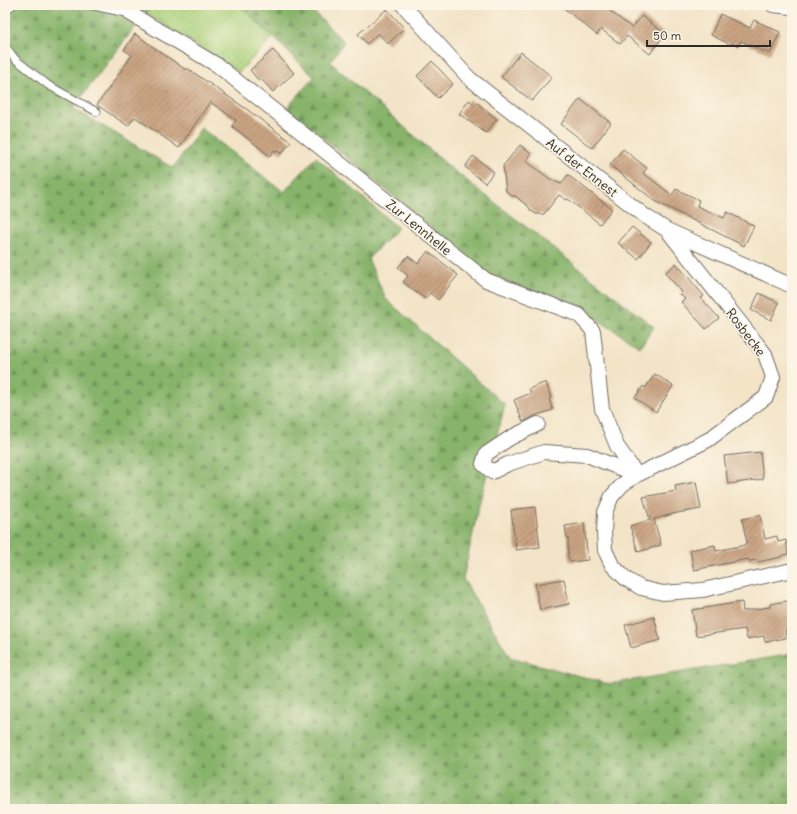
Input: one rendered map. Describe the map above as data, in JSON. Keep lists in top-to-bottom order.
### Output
{
  "streets": {
    "street": ["Auf der Ennest", "Zur Lennhelle", "Rosbecke"]
  },
  "crossings": [
    ["Auf der Ennest", "Rosbecke"],
    ["Zur Lennhelle", "Rosbecke"]
  ],
  "scale_bar": "50 m"
}
